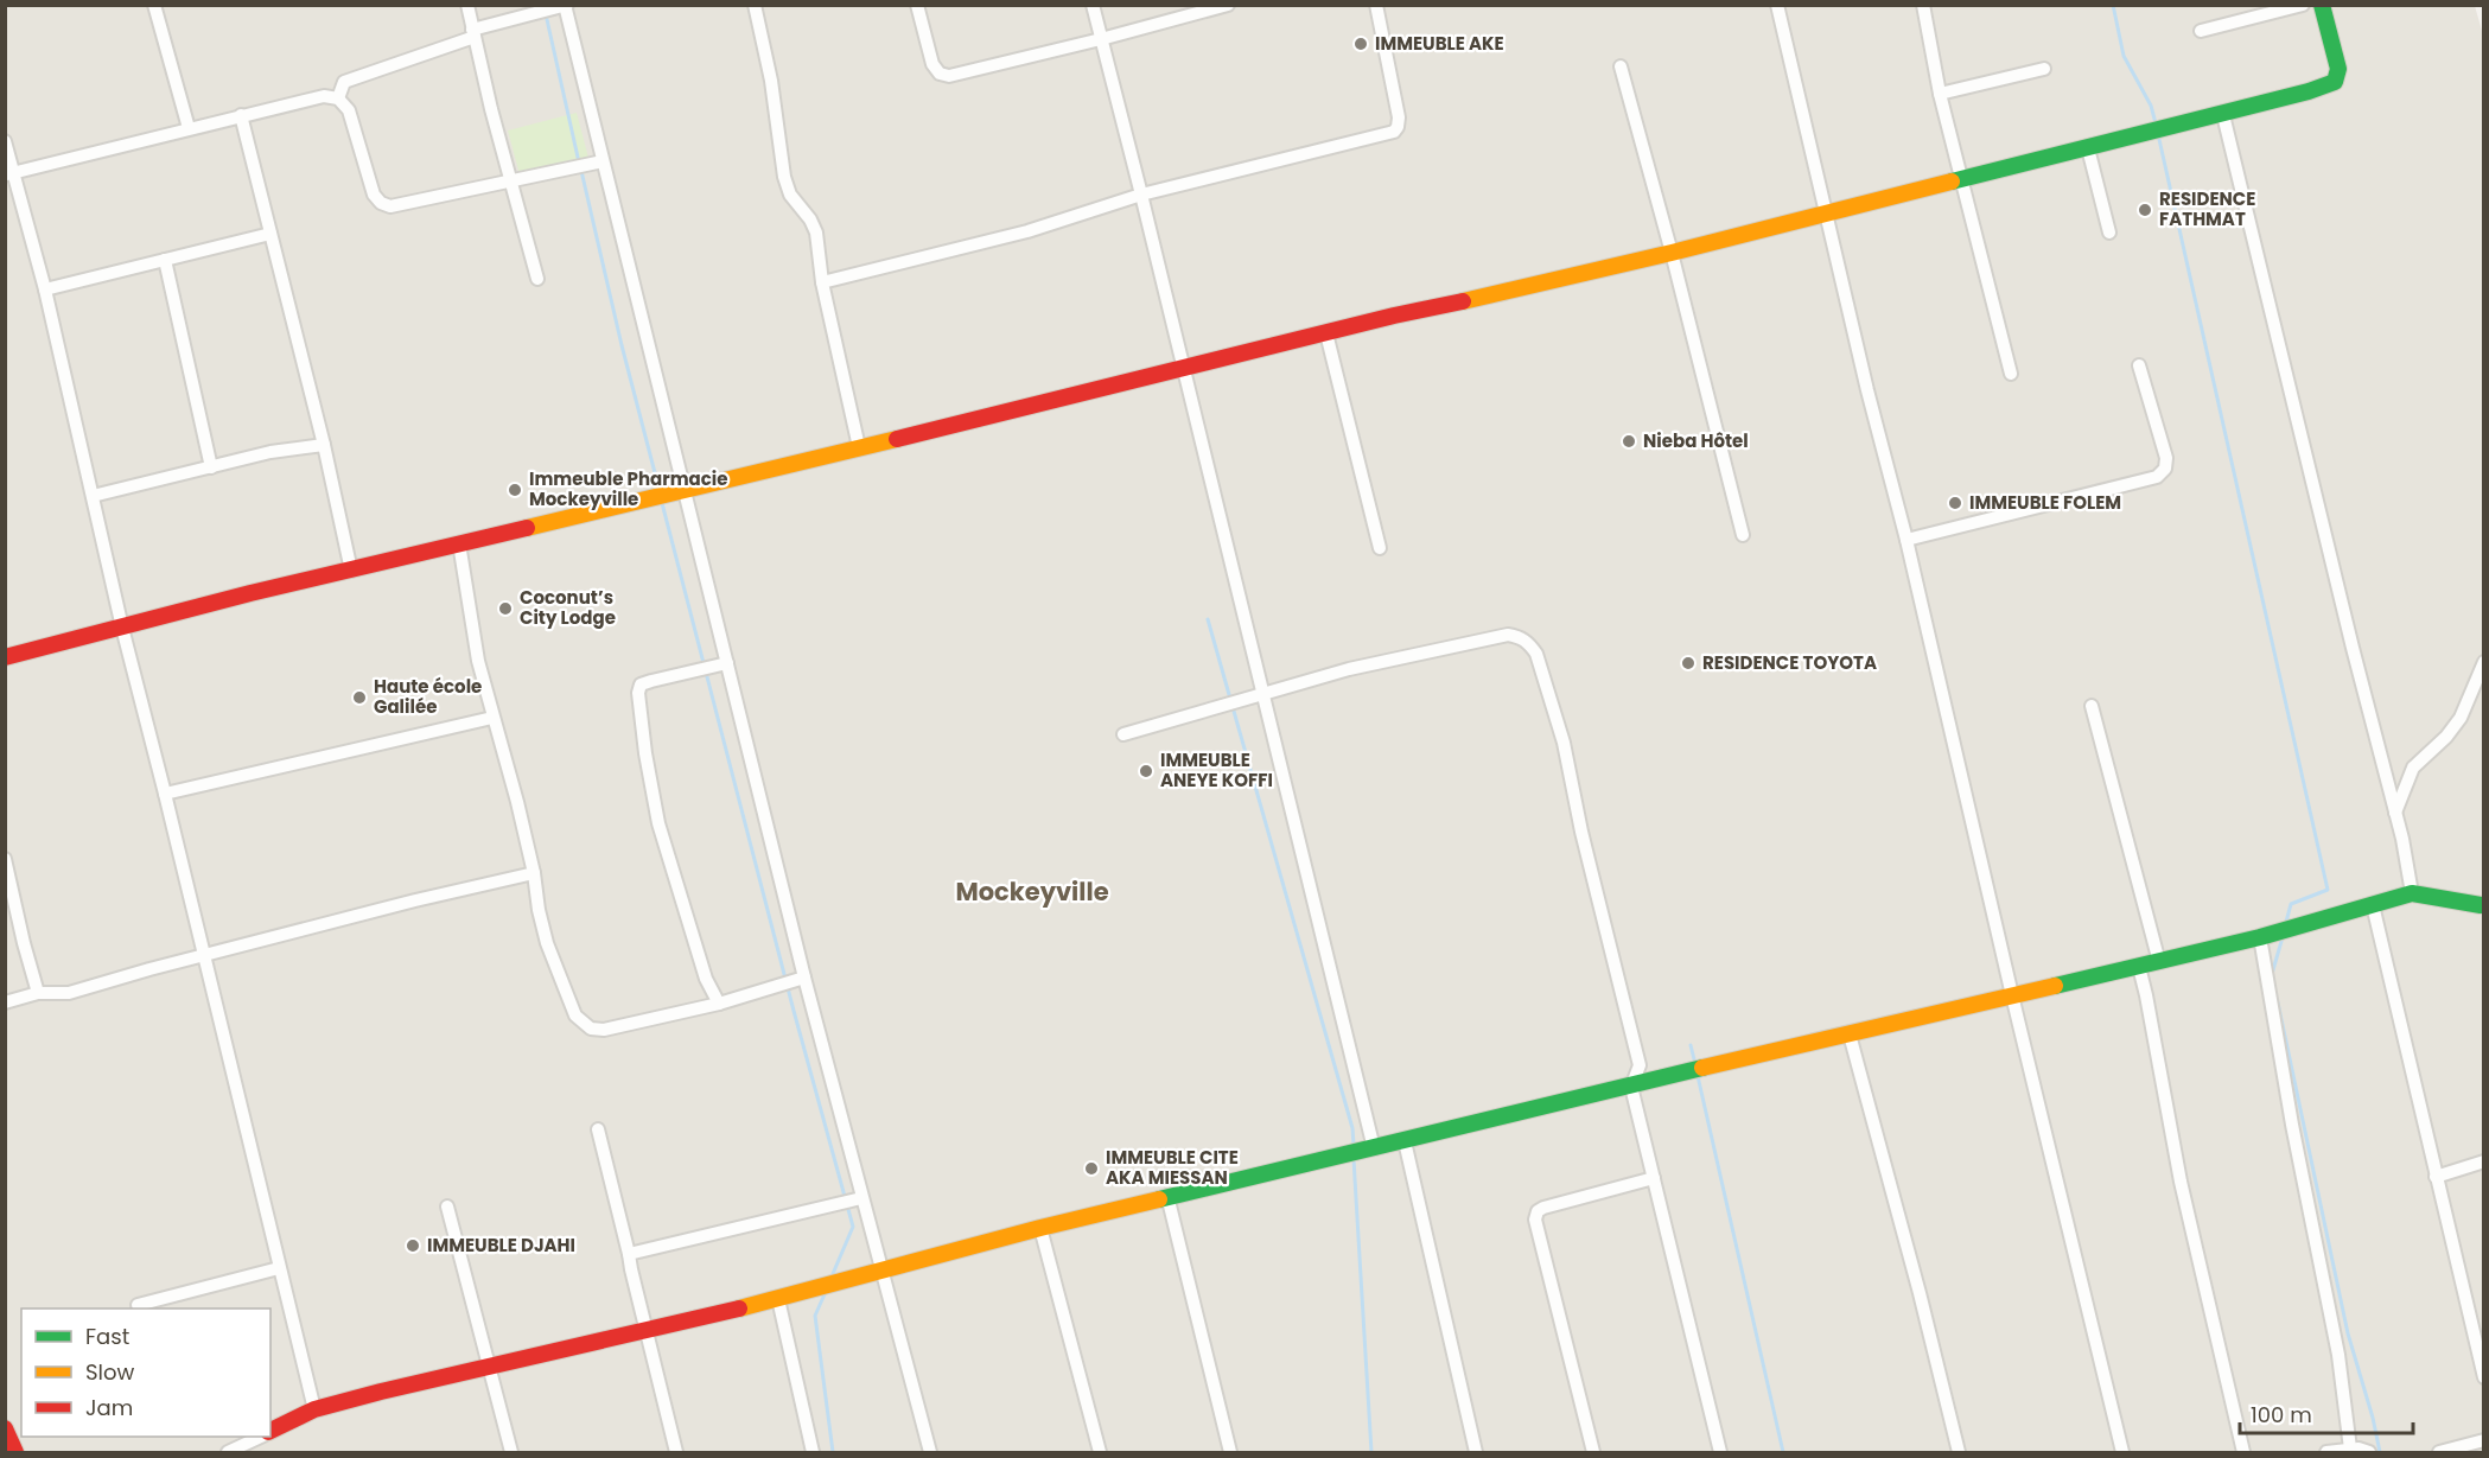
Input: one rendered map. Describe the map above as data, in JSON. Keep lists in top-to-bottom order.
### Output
{
  "districts": ["Mockeyville"],
  "places": [
    "IMMEUBLE AKE",
    "RESIDENCE FATHMAT",
    "Nieba Hôtel",
    "Immeuble Pharmacie Mockeyville",
    "IMMEUBLE FOLEM",
    "Coconut’s City Lodge",
    "RESIDENCE TOYOTA",
    "Haute école Galilée",
    "IMMEUBLE ANEYE KOFFI",
    "IMMEUBLE CITE AKA MIESSAN",
    "IMMEUBLE DJAHI"
  ],
  "legend": ["Fast", "Slow", "Jam"],
  "scale_bar": "100 m"
}
